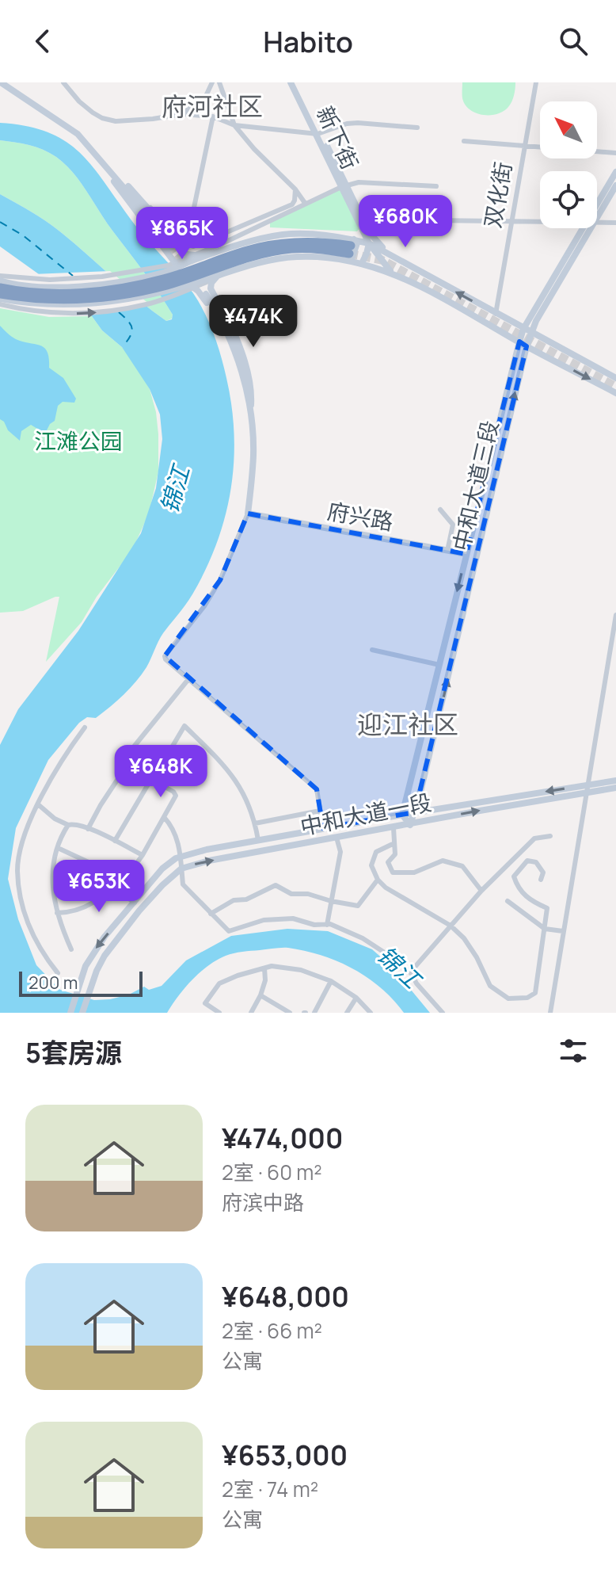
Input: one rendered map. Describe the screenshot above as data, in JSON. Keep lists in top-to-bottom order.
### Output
{
  "streets": {
    "main road": [
      "新下街",
      "中和大道三段",
      "府兴路",
      "中和大道一段"
    ],
    "street": ["双化街"]
  },
  "crossings": [
    ["中和大道三段", "府兴路"],
    ["中和大道三段", "中和大道一段"]
  ],
  "districts": ["府河社区", "迎江社区"],
  "water": ["锦江"],
  "parks": ["江滩公园"],
  "scale_bar": "200 m",
  "north": "top left",
  "page": {
    "header": "Habito",
    "price": [
      "¥680K",
      "¥865K",
      "¥474K",
      "¥648K",
      "¥653K"
    ],
    "scale": "200 m",
    "heading": "5套房源",
    "list": [
      {
        "name": "¥474,000",
        "note": "2室 · 60 m² · 府滨中路"
      },
      {
        "name": "¥648,000",
        "note": "2室 · 66 m² · 公寓"
      },
      {
        "name": "¥653,000",
        "note": "2室 · 74 m² · 公寓"
      }
    ]
  }
}
